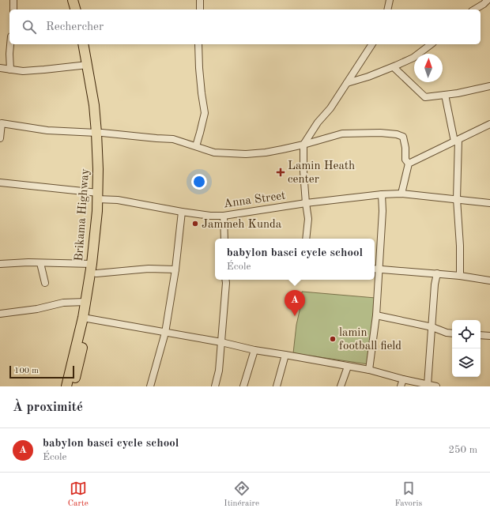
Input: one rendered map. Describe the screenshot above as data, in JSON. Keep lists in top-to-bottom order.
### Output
{
  "streets": {
    "highway": ["Brikama Highway"],
    "street": ["Anna Street"]
  },
  "crossings": [
    ["Anna Street", "Brikama Highway"]
  ],
  "places": {
    "health": ["Lamin Heath center"],
    "other": ["Jammeh Kunda", "lamin football field"]
  },
  "scale_bar": "100 m",
  "north": "top",
  "page": {
    "search": "Rechercher",
    "popup": ["babylon basci cycle school", "École"],
    "pins": "A",
    "scale": "100 m",
    "heading": "À proximité",
    "list": [
      {
        "mark": "A",
        "name": "babylon basci cycle school",
        "note": "École",
        "value": "250 m"
      }
    ],
    "nav": ["Carte", "Itinéraire", "Favoris"]
  }
}
